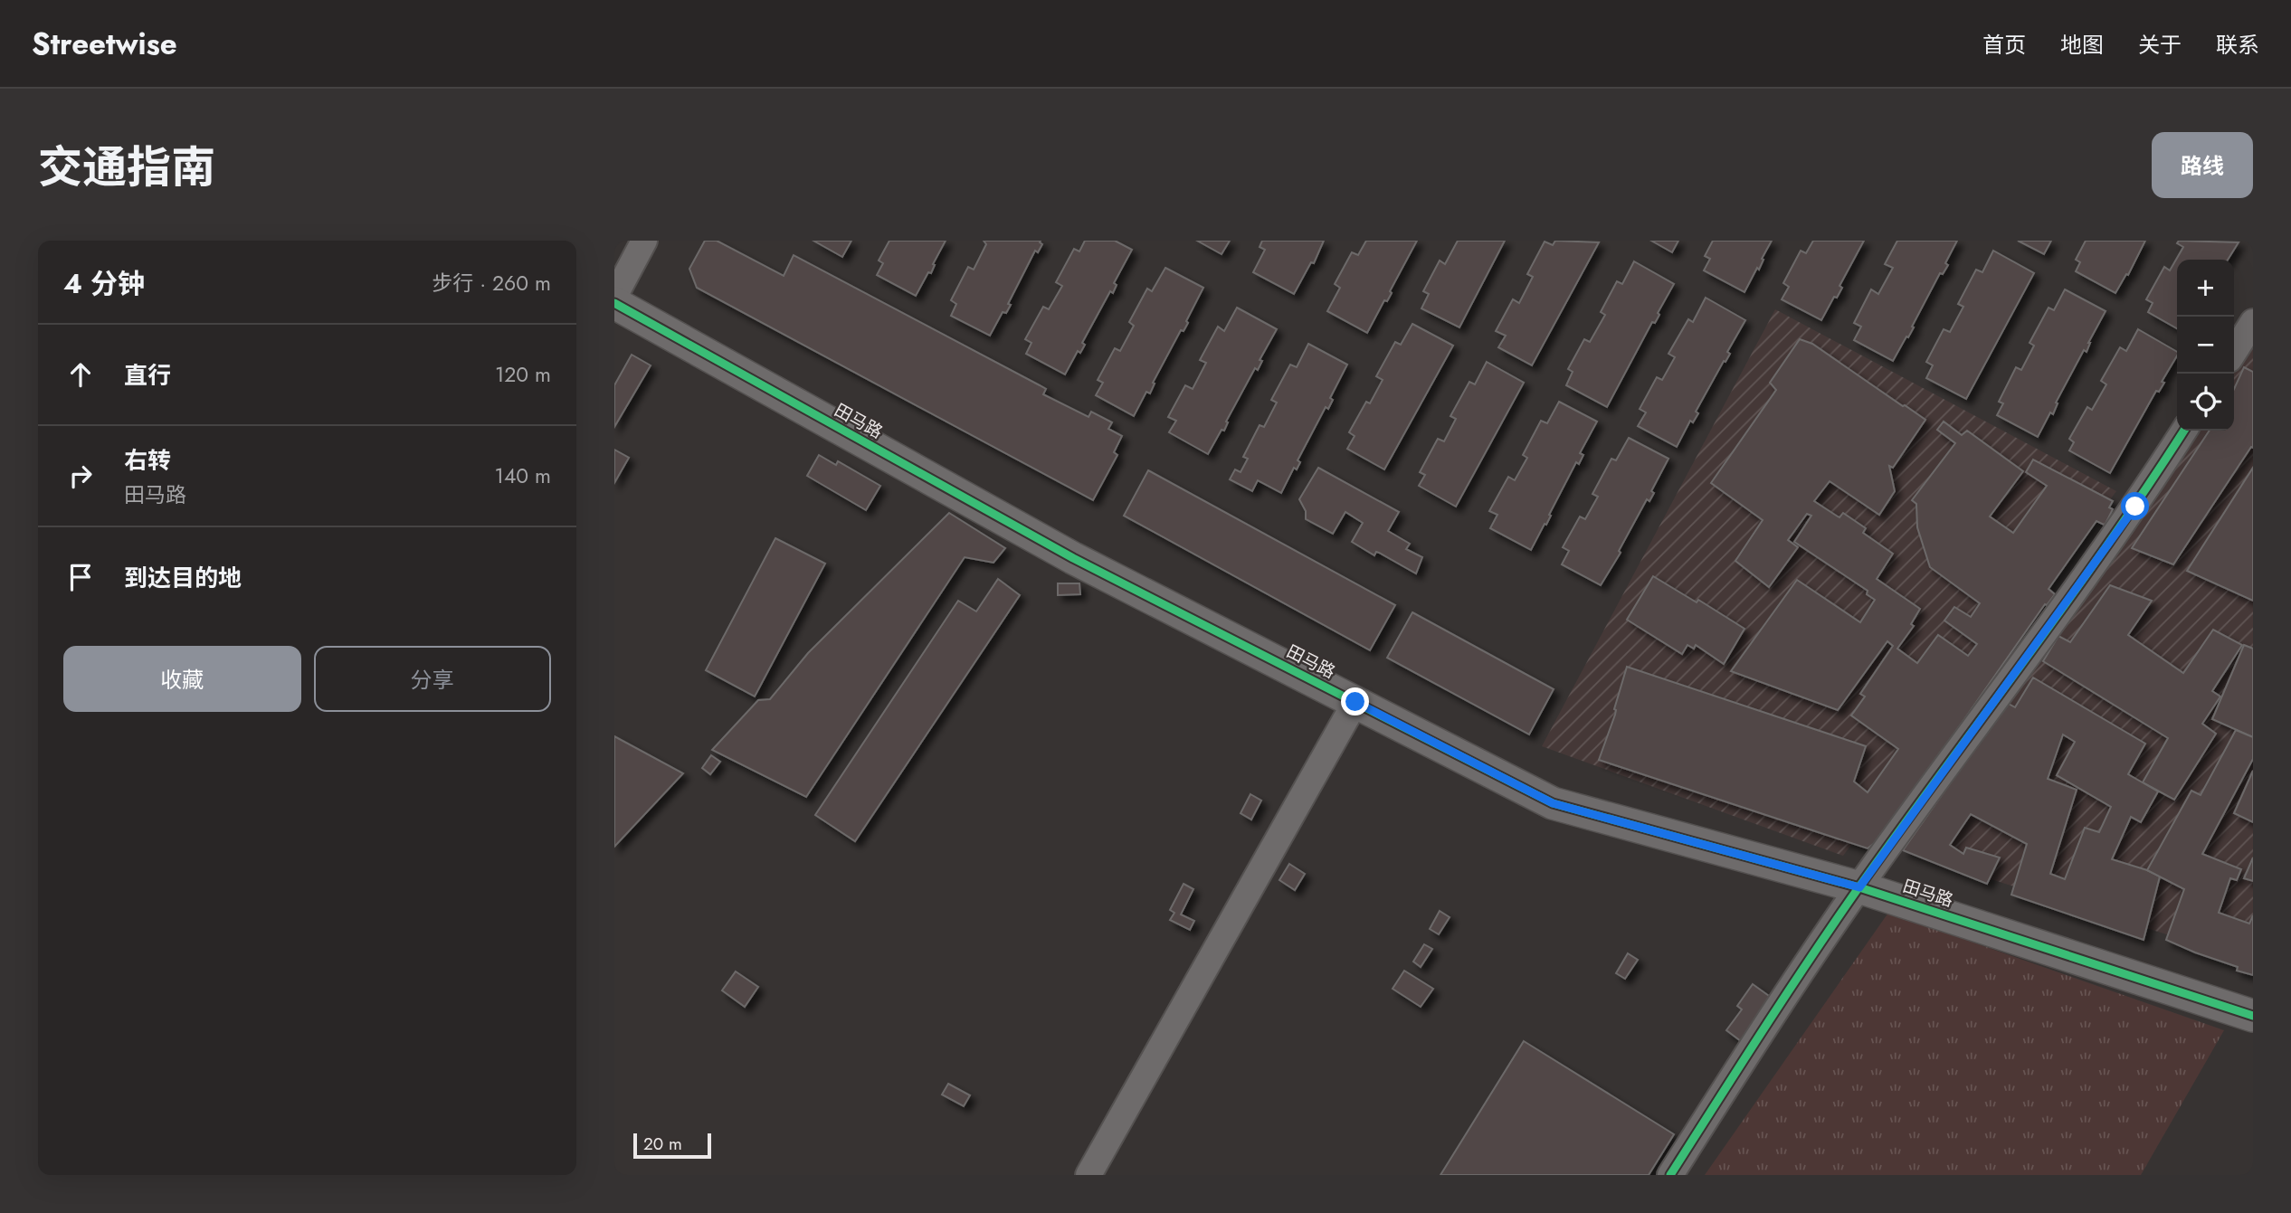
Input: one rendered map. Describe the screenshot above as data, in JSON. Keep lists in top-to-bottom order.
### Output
{
  "streets": {
    "street": ["田马路"]
  },
  "scale_bar": "20 m",
  "page": {
    "header": "Streetwise",
    "nav": [
      "首页",
      "地图",
      "关于",
      "联系"
    ],
    "title": "交通指南",
    "buttons": [
      "路线",
      ["收藏", "分享"]
    ],
    "heading": ["4 分钟", "步行 · 260 m"],
    "map_buttons": ["+", "−"],
    "list": [
      ["直行", "120 m"],
      ["右转", "田马路", "140 m"],
      "到达目的地"
    ],
    "scale": "20 m"
  }
}
